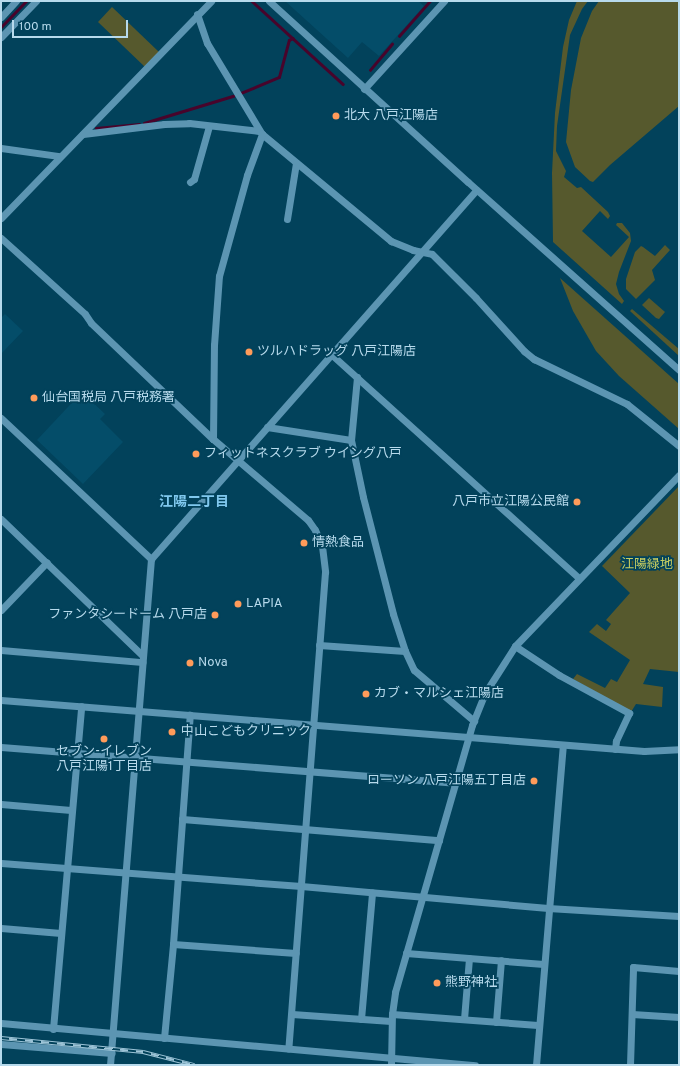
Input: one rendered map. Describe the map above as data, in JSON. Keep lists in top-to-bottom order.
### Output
{
  "districts": ["江陽二丁目"],
  "parks": ["江陽緑地"],
  "places": [
    "北大 八戸江陽店",
    "ツルハドラッグ 八戸江陽店",
    "仙台国税局 八戸税務署",
    "フィットネスクラブ ウイング八戸",
    "八戸市立江陽公民館",
    "情熱食品",
    "LAPIA",
    "ファンタシードーム 八戸店",
    "Nova",
    "カブ・マルシェ江陽店",
    "中山こどもクリニック",
    "セブン-イレブン 八戸江陽1丁目店",
    "ローソン 八戸江陽五丁目店",
    "熊野神社"
  ],
  "scale_bar": "100 m"
}
